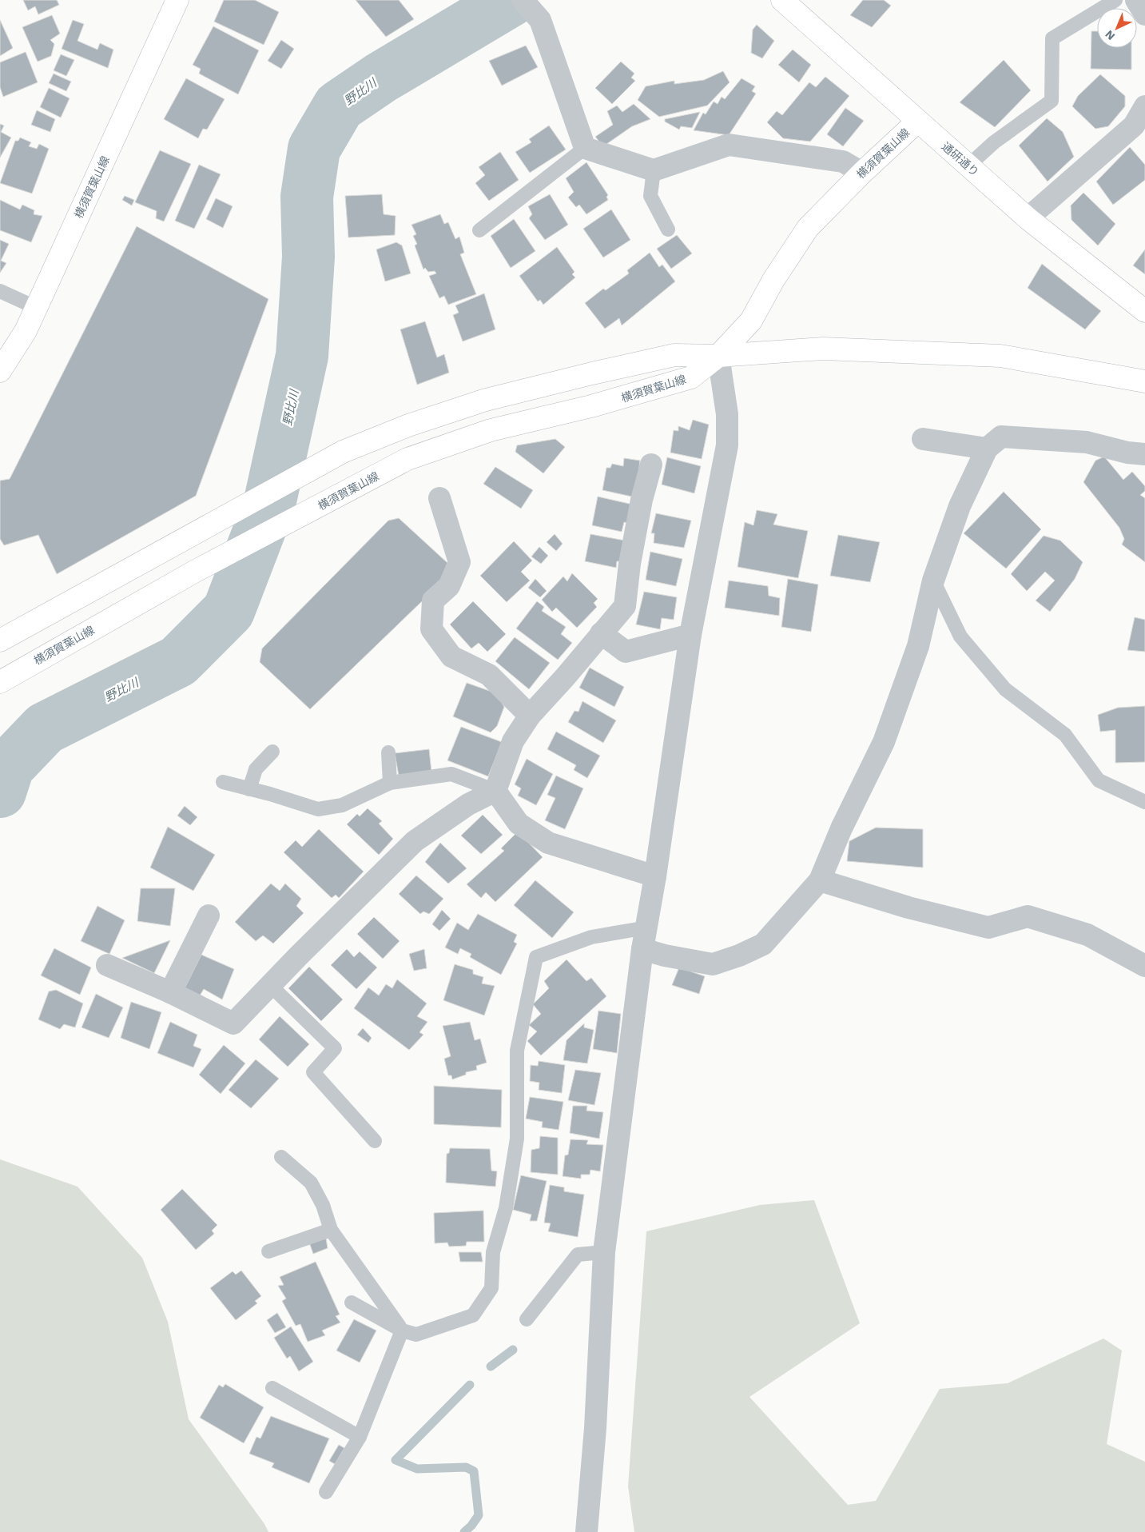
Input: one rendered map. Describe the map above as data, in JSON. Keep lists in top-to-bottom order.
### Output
{
  "streets": {
    "main road": ["横須賀葉山線", "通研通り"]
  },
  "crossings": [
    ["横須賀葉山線", "通研通り"]
  ],
  "water": ["野比川"],
  "north": "bottom left"
}
